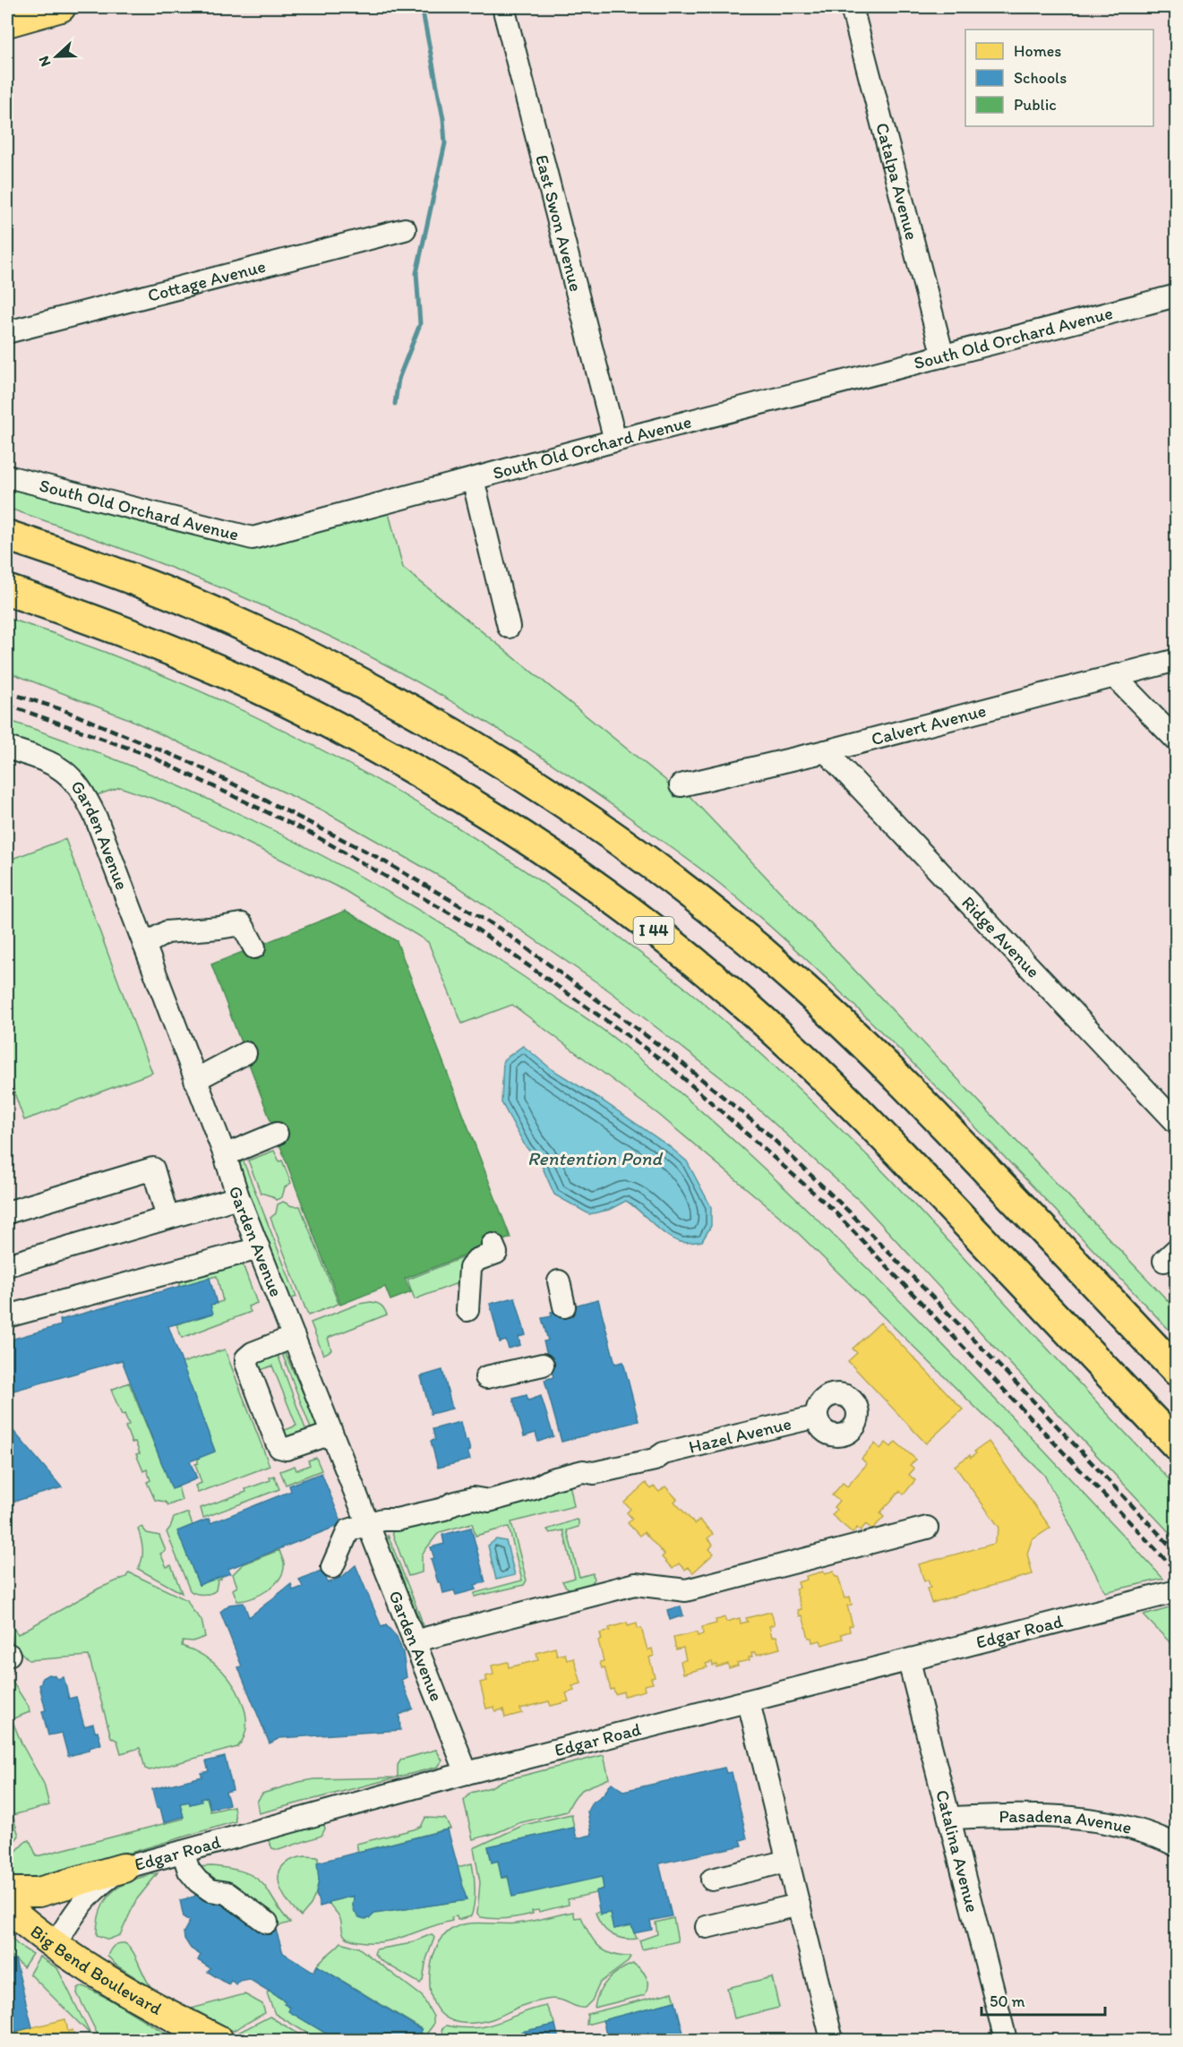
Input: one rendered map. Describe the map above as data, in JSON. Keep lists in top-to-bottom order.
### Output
{
  "streets": {
    "highway": ["I 44"],
    "main road": ["Big Bend Boulevard"],
    "street": [
      "Catalpa Avenue",
      "East Swon Avenue",
      "Cottage Avenue",
      "South Old Orchard Avenue",
      "Calvert Avenue",
      "Garden Avenue",
      "Ridge Avenue",
      "Hazel Avenue",
      "Edgar Road",
      "Pasadena Avenue",
      "Catalina Avenue"
    ]
  },
  "crossings": [
    ["Catalpa Avenue", "South Old Orchard Avenue"],
    ["East Swon Avenue", "South Old Orchard Avenue"],
    ["Calvert Avenue", "Ridge Avenue"],
    ["Garden Avenue", "Hazel Avenue"],
    ["Garden Avenue", "Edgar Road"],
    ["Edgar Road", "Catalina Avenue"],
    ["Edgar Road", "Big Bend Boulevard"],
    ["Pasadena Avenue", "Catalina Avenue"]
  ],
  "water": ["Rentention Pond"],
  "legend": ["Homes", "Schools", "Public"],
  "scale_bar": "50 m",
  "north": "left"
}
